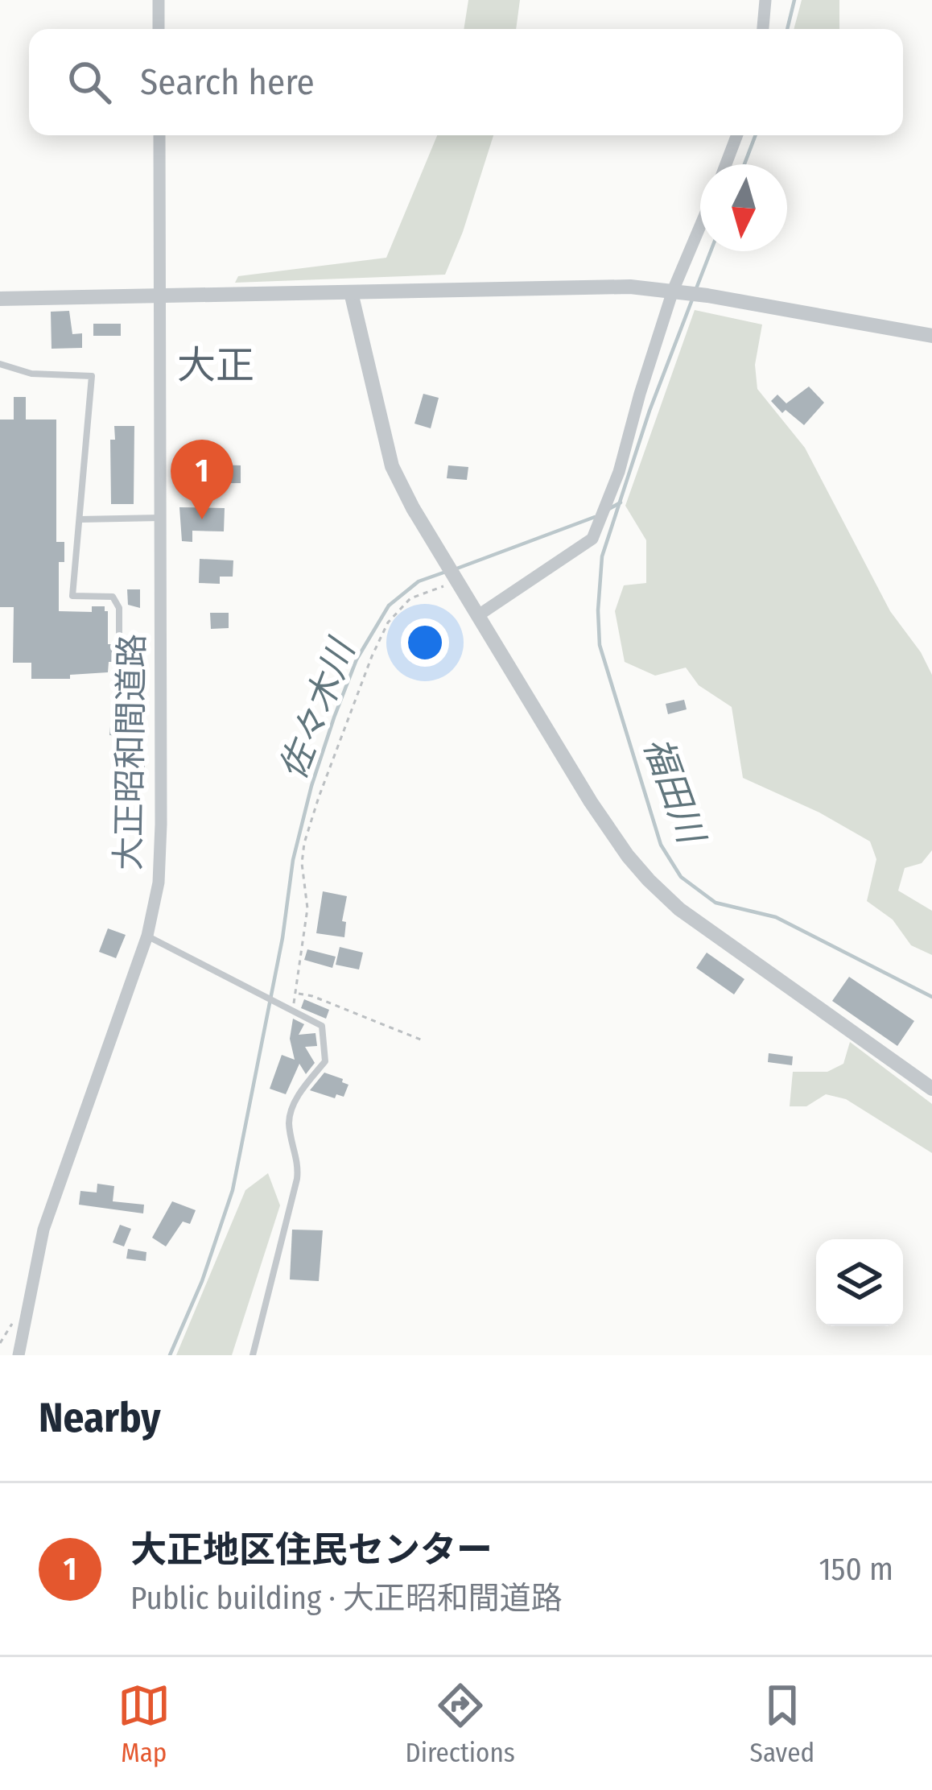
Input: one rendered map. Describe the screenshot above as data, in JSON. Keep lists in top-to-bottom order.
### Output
{
  "streets": {
    "street": ["大正昭和間道路"]
  },
  "districts": ["大正"],
  "water": ["佐々木川", "福田川"],
  "north": "bottom",
  "page": {
    "search": "Search here",
    "pins": "1",
    "heading": "Nearby",
    "list": [
      {
        "mark": "1",
        "name": "大正地区住民センター",
        "note": "Public building · 大正昭和間道路",
        "value": "150 m"
      }
    ],
    "nav": ["Map", "Directions", "Saved"]
  }
}
